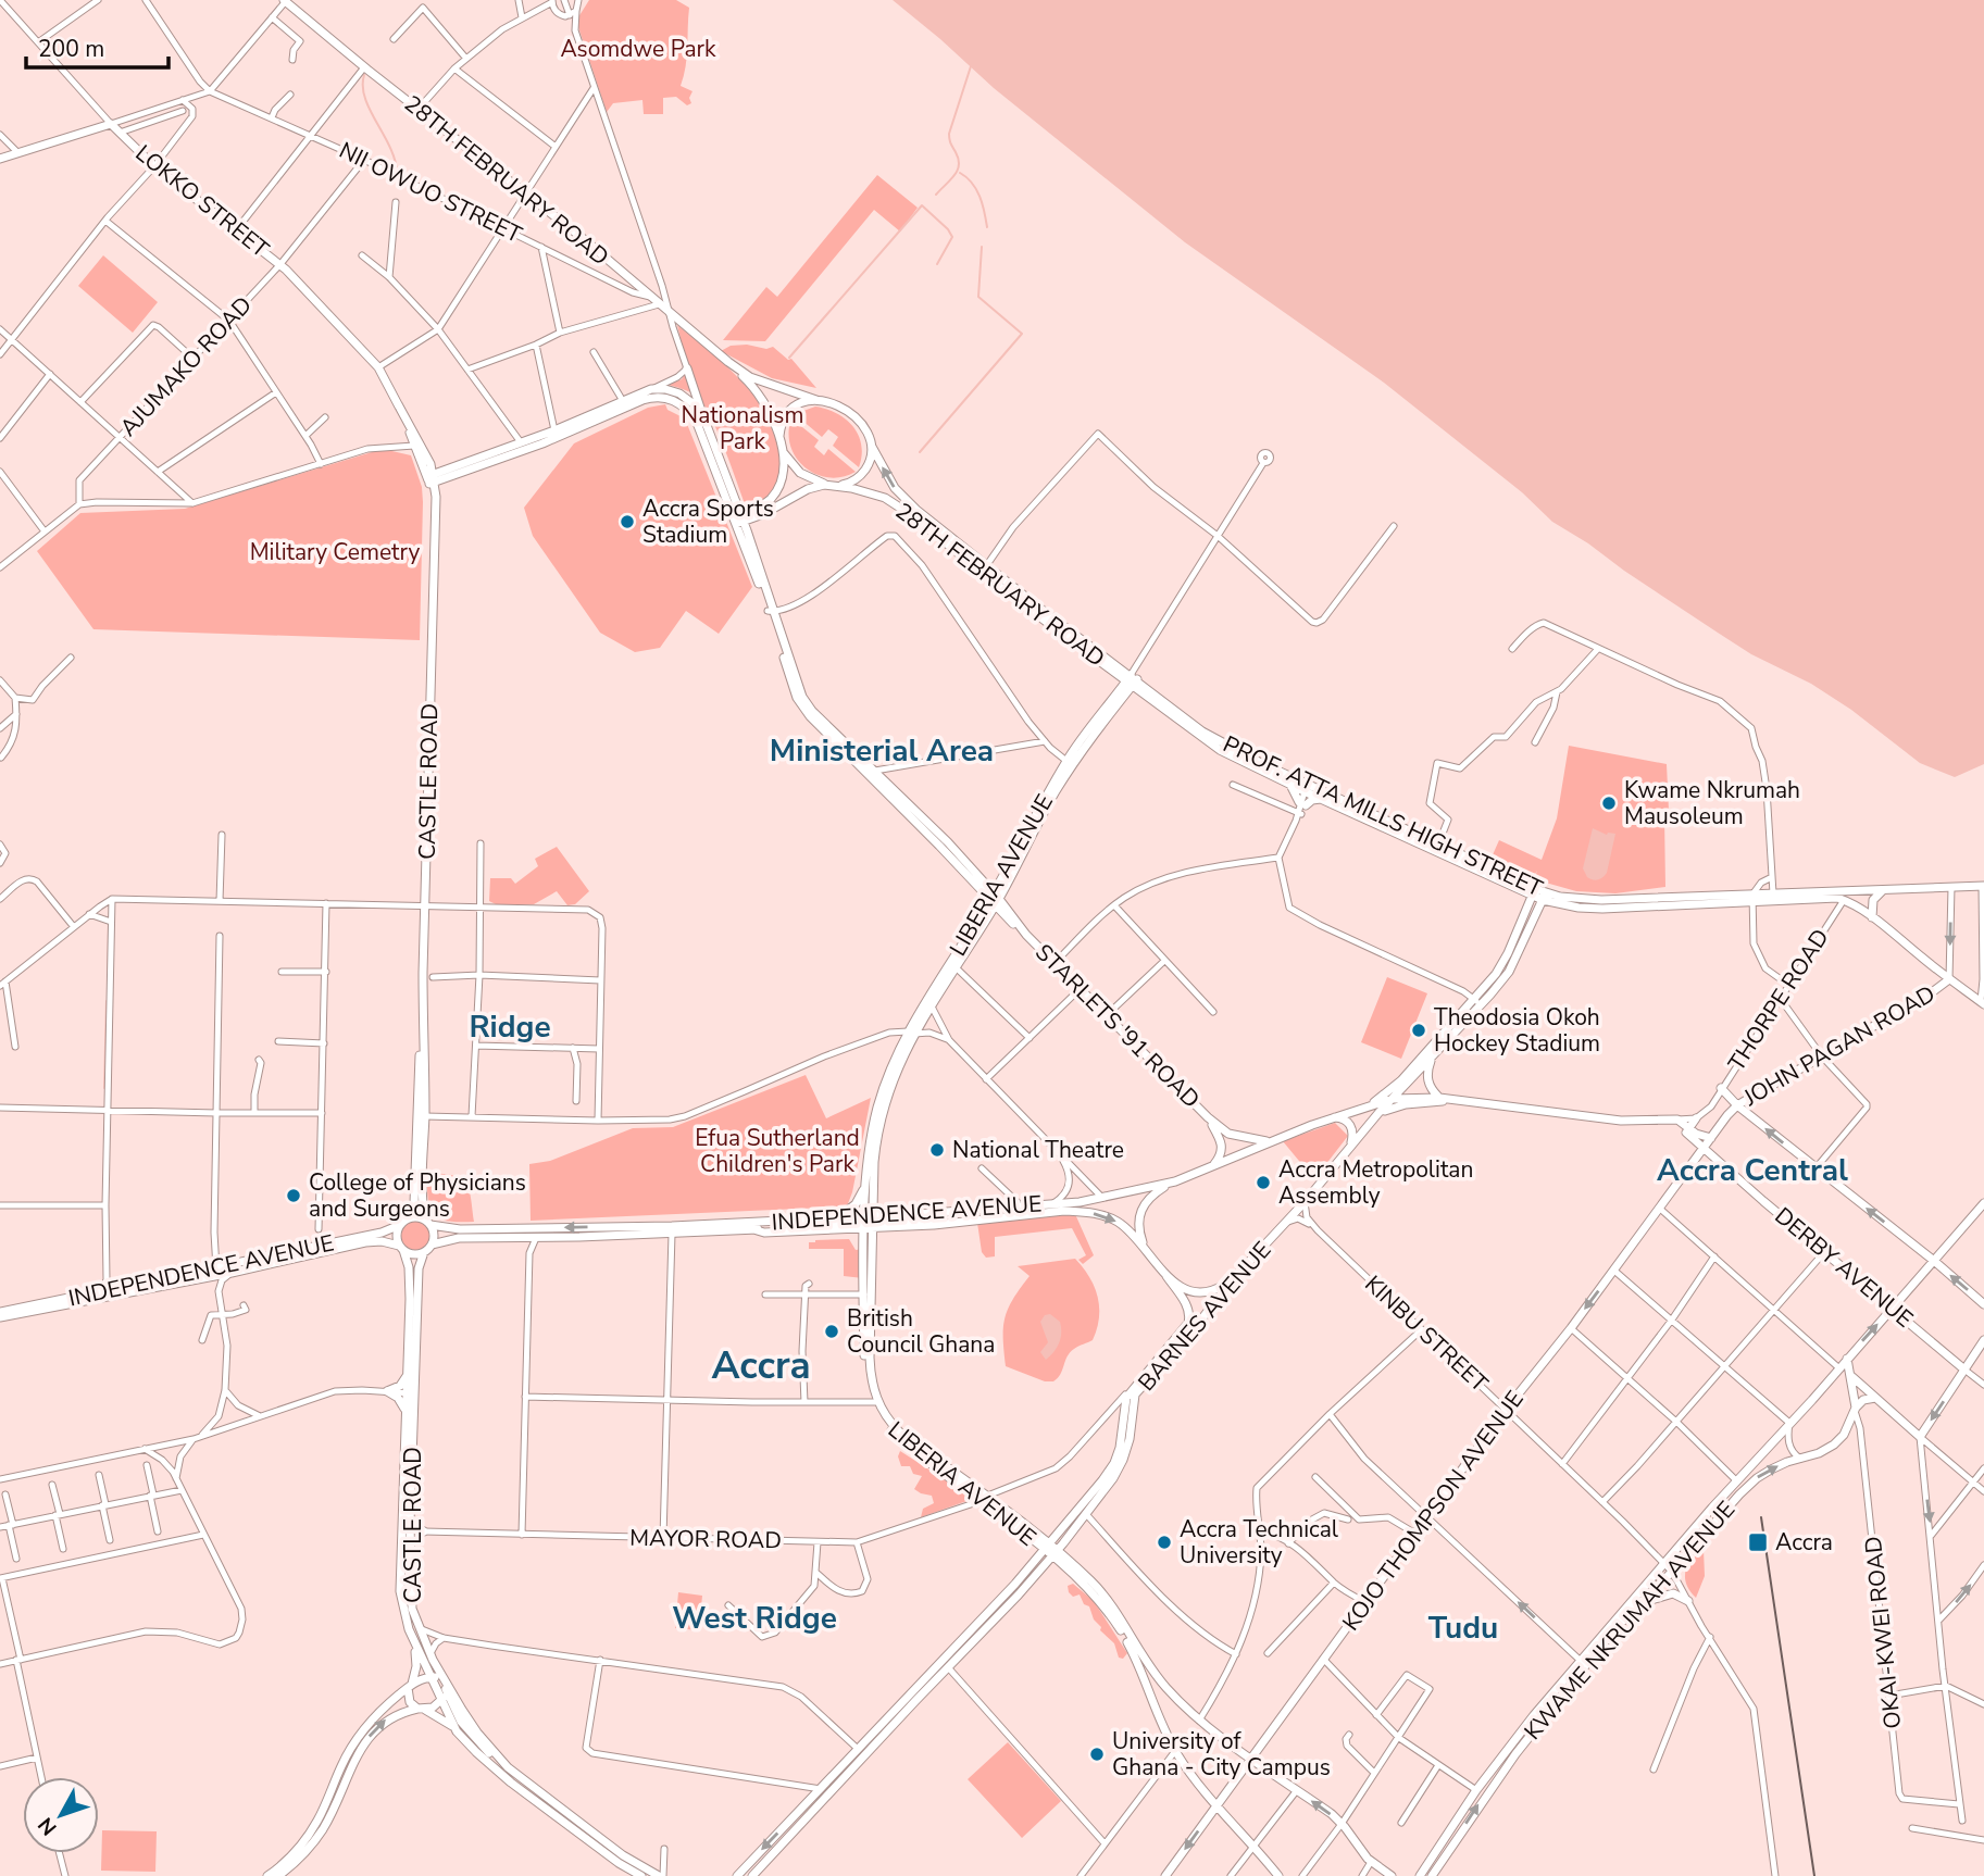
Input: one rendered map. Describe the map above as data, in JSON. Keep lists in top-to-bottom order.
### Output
{
  "streets": {
    "main road": [
      "28TH FEBRUARY ROAD",
      "LOKKO STREET",
      "CASTLE ROAD",
      "PROF. ATTA MILLS HIGH STREET",
      "LIBERIA AVENUE",
      "STARLETS '91 ROAD",
      "JOHN PAGAN ROAD",
      "INDEPENDENCE AVENUE",
      "DERBY AVENUE",
      "BARNES AVENUE",
      "KOJO THOMPSON AVENUE",
      "KWAME NKRUMAH AVENUE"
    ],
    "street": [
      "NII OWUO STREET",
      "AJUMAKO ROAD",
      "THORPE ROAD",
      "KINBU STREET",
      "MAYOR ROAD",
      "OKAI-KWEI ROAD"
    ]
  },
  "crossings": [
    ["28TH FEBRUARY ROAD", "NII OWUO STREET"],
    ["28TH FEBRUARY ROAD", "PROF. ATTA MILLS HIGH STREET"],
    ["28TH FEBRUARY ROAD", "LIBERIA AVENUE"],
    ["28TH FEBRUARY ROAD", "STARLETS '91 ROAD"],
    ["NII OWUO STREET", "AJUMAKO ROAD"],
    ["LOKKO STREET", "AJUMAKO ROAD"],
    ["LOKKO STREET", "CASTLE ROAD"],
    ["LOKKO STREET", "STARLETS '91 ROAD"],
    ["CASTLE ROAD", "STARLETS '91 ROAD"],
    ["CASTLE ROAD", "INDEPENDENCE AVENUE"],
    ["PROF. ATTA MILLS HIGH STREET", "LIBERIA AVENUE"],
    ["PROF. ATTA MILLS HIGH STREET", "THORPE ROAD"],
    ["PROF. ATTA MILLS HIGH STREET", "BARNES AVENUE"],
    ["LIBERIA AVENUE", "STARLETS '91 ROAD"],
    ["LIBERIA AVENUE", "INDEPENDENCE AVENUE"],
    ["LIBERIA AVENUE", "BARNES AVENUE"],
    ["LIBERIA AVENUE", "KOJO THOMPSON AVENUE"],
    ["LIBERIA AVENUE", "MAYOR ROAD"],
    ["STARLETS '91 ROAD", "INDEPENDENCE AVENUE"],
    ["JOHN PAGAN ROAD", "DERBY AVENUE"],
    ["JOHN PAGAN ROAD", "KOJO THOMPSON AVENUE"],
    ["INDEPENDENCE AVENUE", "BARNES AVENUE"],
    ["DERBY AVENUE", "KOJO THOMPSON AVENUE"],
    ["DERBY AVENUE", "KWAME NKRUMAH AVENUE"],
    ["BARNES AVENUE", "MAYOR ROAD"],
    ["KINBU STREET", "KOJO THOMPSON AVENUE"],
    ["KINBU STREET", "KWAME NKRUMAH AVENUE"],
    ["KWAME NKRUMAH AVENUE", "OKAI-KWEI ROAD"]
  ],
  "districts": [
    "Ministerial Area",
    "Ridge",
    "Accra Central",
    "Accra",
    "West Ridge",
    "Tudu"
  ],
  "parks": [
    "Asomdwe Park",
    "Nationalism Park",
    "Military Cemetry",
    "Efua Sutherland Children's Park"
  ],
  "places": {
    "other": [
      "Accra Sports Stadium",
      "Kwame Nkrumah Mausoleum",
      "Theodosia Okoh Hockey Stadium",
      "National Theatre",
      "Accra Metropolitan Assembly",
      "College of Physicians and Surgeons",
      "British Council Ghana",
      "Accra Technical University",
      "University of Ghana - City Campus"
    ],
    "transit": ["Accra"]
  },
  "scale_bar": "200 m",
  "north": "bottom left"
}
